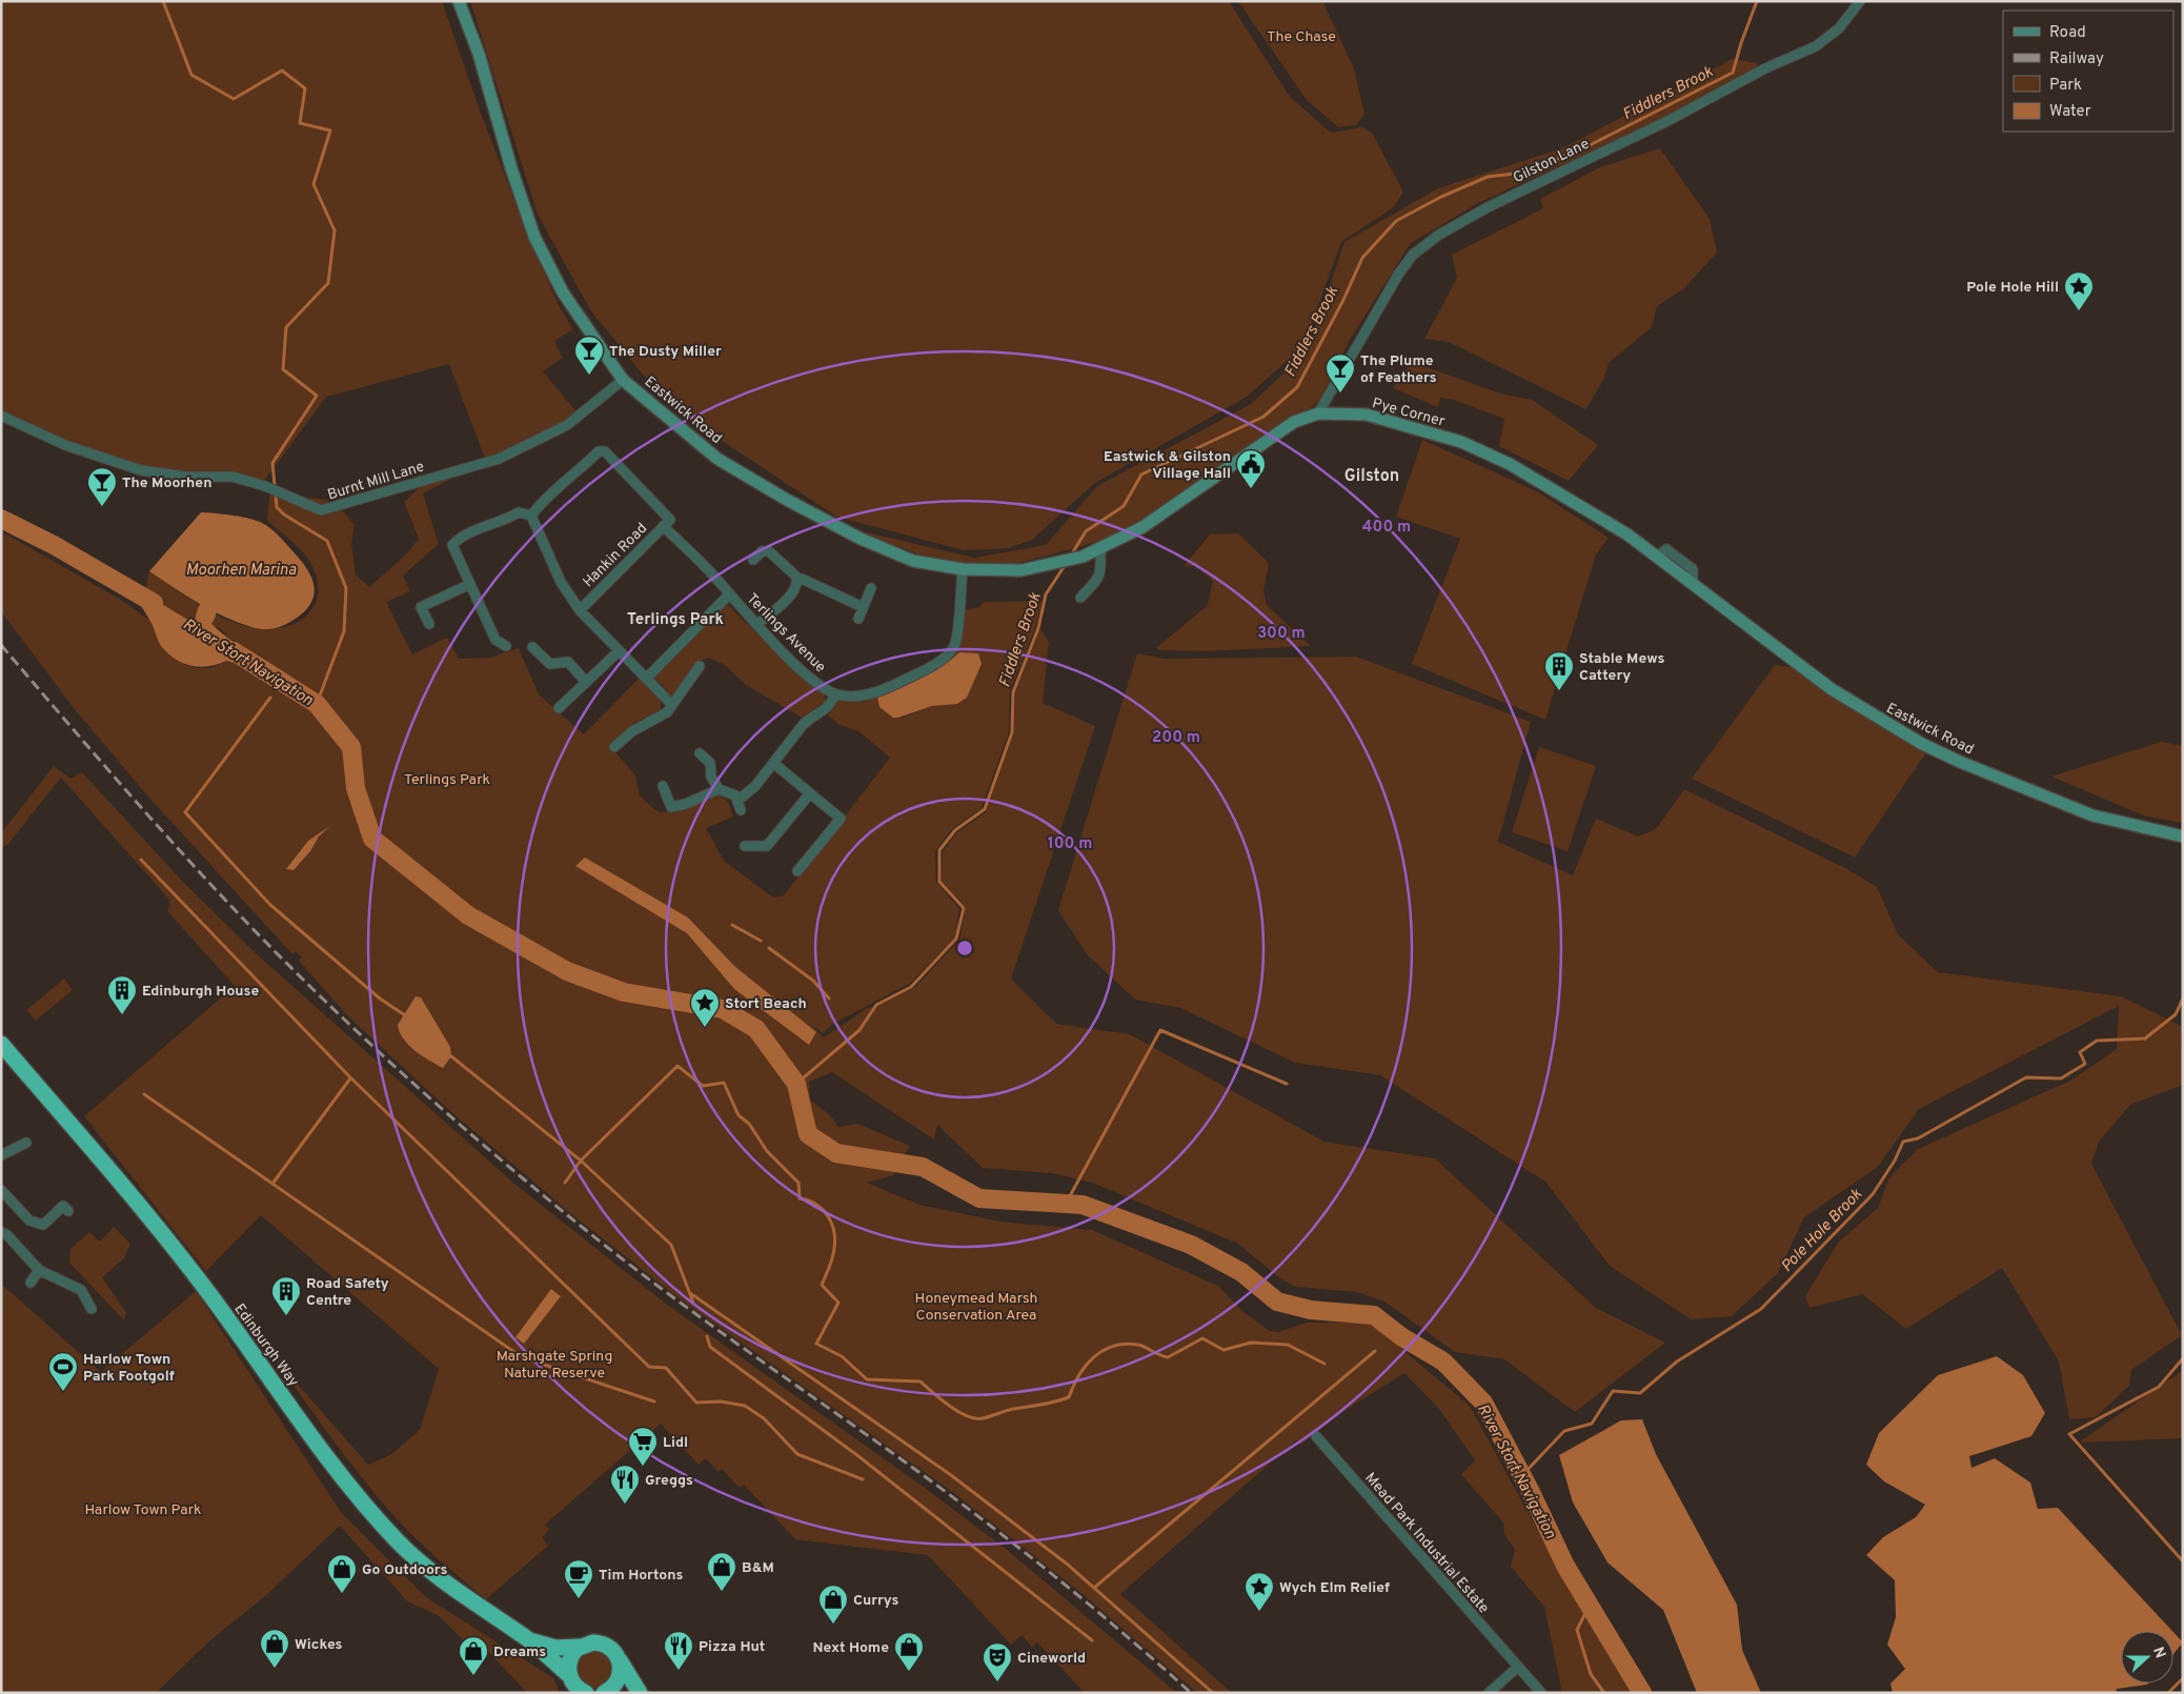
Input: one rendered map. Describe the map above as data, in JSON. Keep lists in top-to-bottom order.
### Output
{
  "streets": {
    "highway": ["Edinburgh Way"],
    "street": [
      "Gilston Lane",
      "Eastwick Road",
      "Pye Corner",
      "Burnt Mill Lane",
      "Hankin Road",
      "Terlings Avenue",
      "Mead Park Industrial Estate"
    ]
  },
  "crossings": [
    ["Gilston Lane", "Pye Corner"],
    ["Eastwick Road", "Pye Corner"],
    ["Eastwick Road", "Burnt Mill Lane"],
    ["Hankin Road", "Terlings Avenue"]
  ],
  "districts": ["Gilston", "Terlings Park"],
  "water": [
    "Fiddlers Brook",
    "Moorhen Marina",
    "River Stort Navigation",
    "Pole Hole Brook"
  ],
  "parks": [
    "The Chase",
    "Terlings Park",
    "Honeymead Marsh Conservation Area",
    "Marshgate Spring Nature Reserve",
    "Harlow Town Park"
  ],
  "places": {
    "place": ["Pole Hole Hill", "Stort Beach", "Wych Elm Relief"],
    "bar": ["The Dusty Miller", "The Plume of Feathers", "The Moorhen"],
    "public building": ["Eastwick & Gilston Village Hall"],
    "building": ["Stable Mews Cattery", "Edinburgh House", "Road Safety Centre"],
    "sports": ["Harlow Town Park Footgolf"],
    "supermarket": ["Lidl"],
    "restaurant": ["Greggs", "Pizza Hut"],
    "shop": [
      "B&M",
      "Go Outdoors",
      "Currys",
      "Wickes",
      "Next Home",
      "Dreams"
    ],
    "cafe": ["Tim Hortons"],
    "theatre": ["Cineworld"]
  },
  "legend": [
    "Road",
    "Railway",
    "Park",
    "Water"
  ],
  "north": "right",
  "rings": [
    "400 m",
    "300 m",
    "200 m",
    "100 m"
  ]
}
